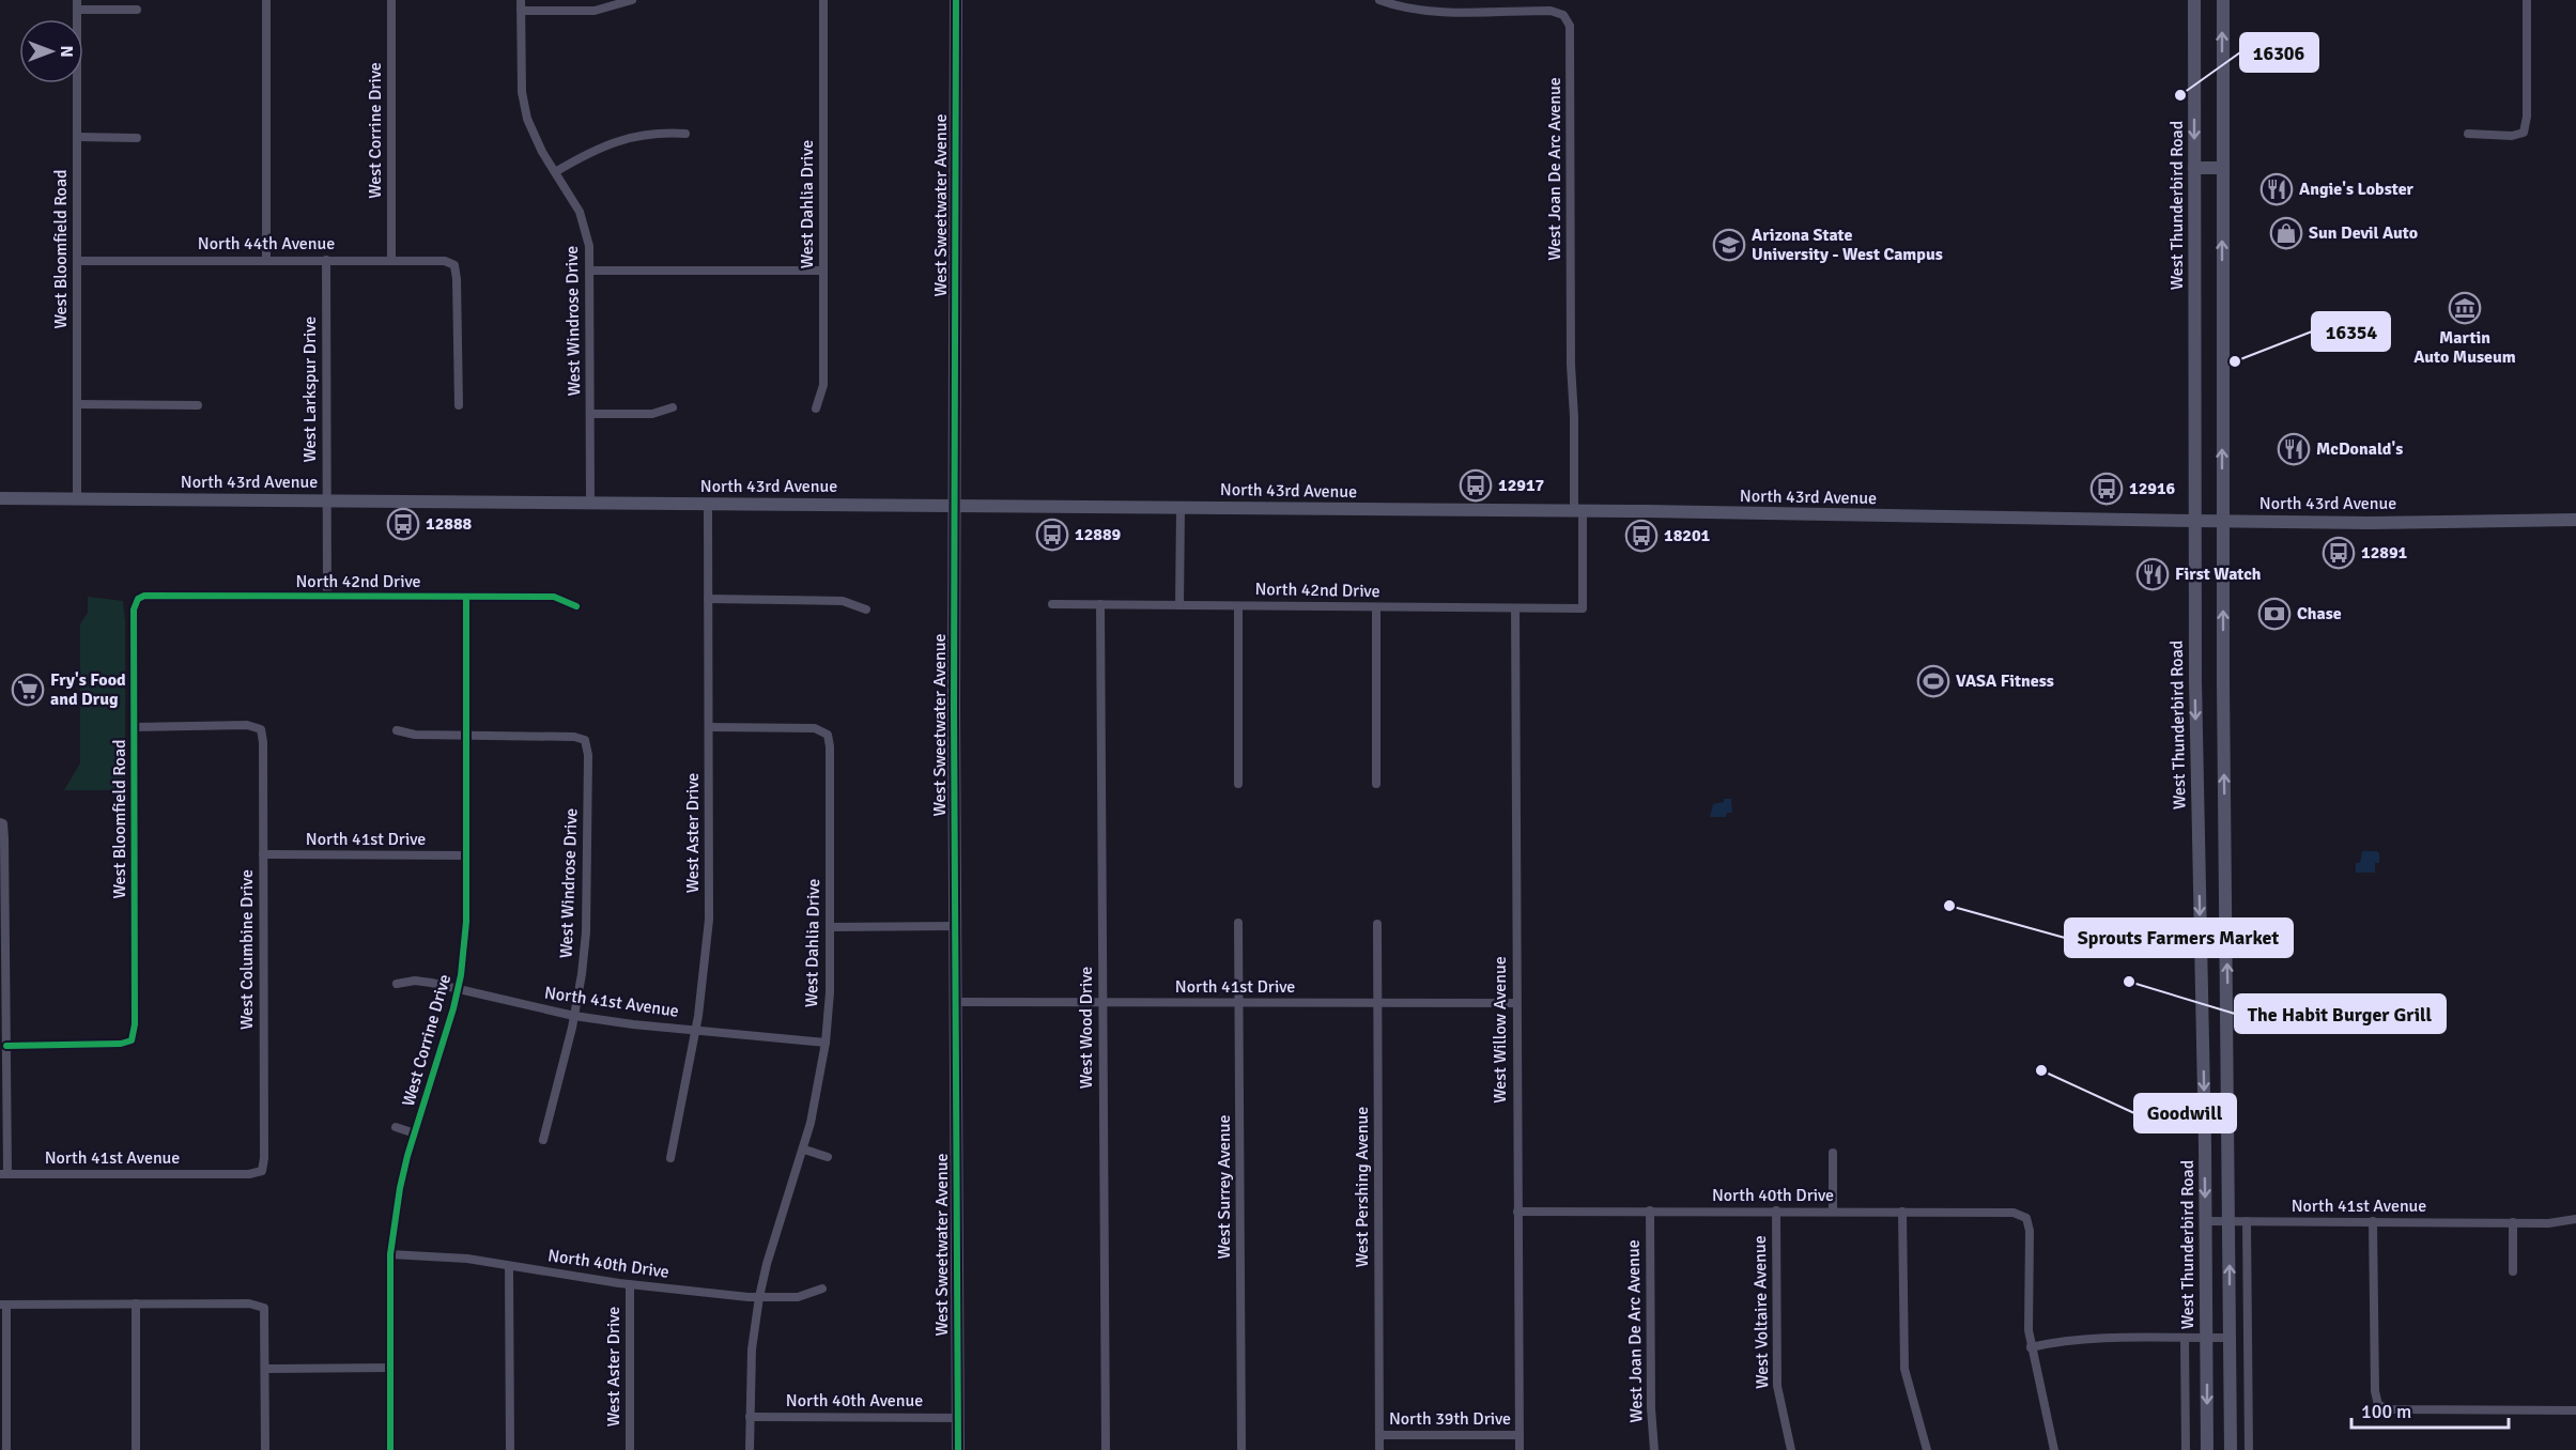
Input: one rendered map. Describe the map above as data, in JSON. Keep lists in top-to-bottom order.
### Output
{
  "streets": {
    "main road": ["West Sweetwater Avenue", "West Thunderbird Road", "North 43rd Avenue"],
    "street": [
      "West Corrine Drive",
      "West Joan De Arc Avenue",
      "West Dahlia Drive",
      "North 44th Avenue",
      "West Bloomfield Road",
      "West Windrose Drive",
      "West Larkspur Drive",
      "North 42nd Drive",
      "West Aster Drive",
      "North 41st Drive",
      "West Columbine Drive",
      "North 41st Avenue",
      "West Wood Drive",
      "West Willow Avenue",
      "West Surrey Avenue",
      "West Pershing Avenue",
      "North 40th Drive",
      "West Voltaire Avenue",
      "North 40th Avenue",
      "North 39th Drive"
    ]
  },
  "crossings": [
    ["West Corrine Drive", "North 44th Avenue"],
    ["West Corrine Drive", "West Windrose Drive"],
    ["West Corrine Drive", "North 42nd Drive"],
    ["West Corrine Drive", "North 41st Drive"],
    ["West Corrine Drive", "North 41st Avenue"],
    ["West Corrine Drive", "North 40th Drive"],
    ["West Joan De Arc Avenue", "North 43rd Avenue"],
    ["West Joan De Arc Avenue", "North 42nd Drive"],
    ["West Joan De Arc Avenue", "North 40th Drive"],
    ["West Dahlia Drive", "West Aster Drive"],
    ["West Dahlia Drive", "North 41st Avenue"],
    ["West Dahlia Drive", "North 40th Drive"],
    ["West Dahlia Drive", "North 40th Avenue"],
    ["West Sweetwater Avenue", "North 43rd Avenue"],
    ["West Sweetwater Avenue", "North 41st Drive"],
    ["West Sweetwater Avenue", "North 40th Avenue"],
    ["West Thunderbird Road", "North 43rd Avenue"],
    ["West Thunderbird Road", "North 41st Avenue"],
    ["North 44th Avenue", "West Bloomfield Road"],
    ["North 44th Avenue", "West Larkspur Drive"],
    ["West Bloomfield Road", "North 43rd Avenue"],
    ["West Bloomfield Road", "North 42nd Drive"],
    ["West Bloomfield Road", "West Columbine Drive"],
    ["West Windrose Drive", "North 43rd Avenue"],
    ["West Windrose Drive", "North 41st Avenue"],
    ["West Larkspur Drive", "North 43rd Avenue"],
    ["West Larkspur Drive", "North 42nd Drive"],
    ["North 43rd Avenue", "West Aster Drive"],
    ["North 42nd Drive", "West Wood Drive"],
    ["North 42nd Drive", "West Willow Avenue"],
    ["West Aster Drive", "North 41st Avenue"],
    ["West Aster Drive", "North 40th Drive"],
    ["North 41st Drive", "West Columbine Drive"],
    ["North 41st Drive", "West Wood Drive"],
    ["North 41st Drive", "West Willow Avenue"],
    ["North 41st Drive", "West Surrey Avenue"],
    ["North 41st Drive", "West Pershing Avenue"],
    ["West Columbine Drive", "North 41st Avenue"],
    ["West Willow Avenue", "North 40th Drive"],
    ["West Willow Avenue", "North 39th Drive"],
    ["West Pershing Avenue", "North 39th Drive"],
    ["North 40th Drive", "West Voltaire Avenue"]
  ],
  "places": {
    "other": [
      "16306",
      "16354",
      "Sprouts Farmers Market",
      "The Habit Burger Grill",
      "Goodwill"
    ],
    "restaurant": ["Angie's Lobster", "McDonald's", "First Watch"],
    "shop": ["Sun Devil Auto"],
    "school or university": ["Arizona State University - West Campus"],
    "museum": ["Martin Auto Museum"],
    "bus stop": [
      "12917",
      "12916",
      "12888",
      "12889",
      "18201",
      "12891"
    ],
    "bank": ["Chase"],
    "sports": ["VASA Fitness"],
    "supermarket": ["Fry's Food and Drug"]
  },
  "scale_bar": "100 m",
  "north": "right"
}
